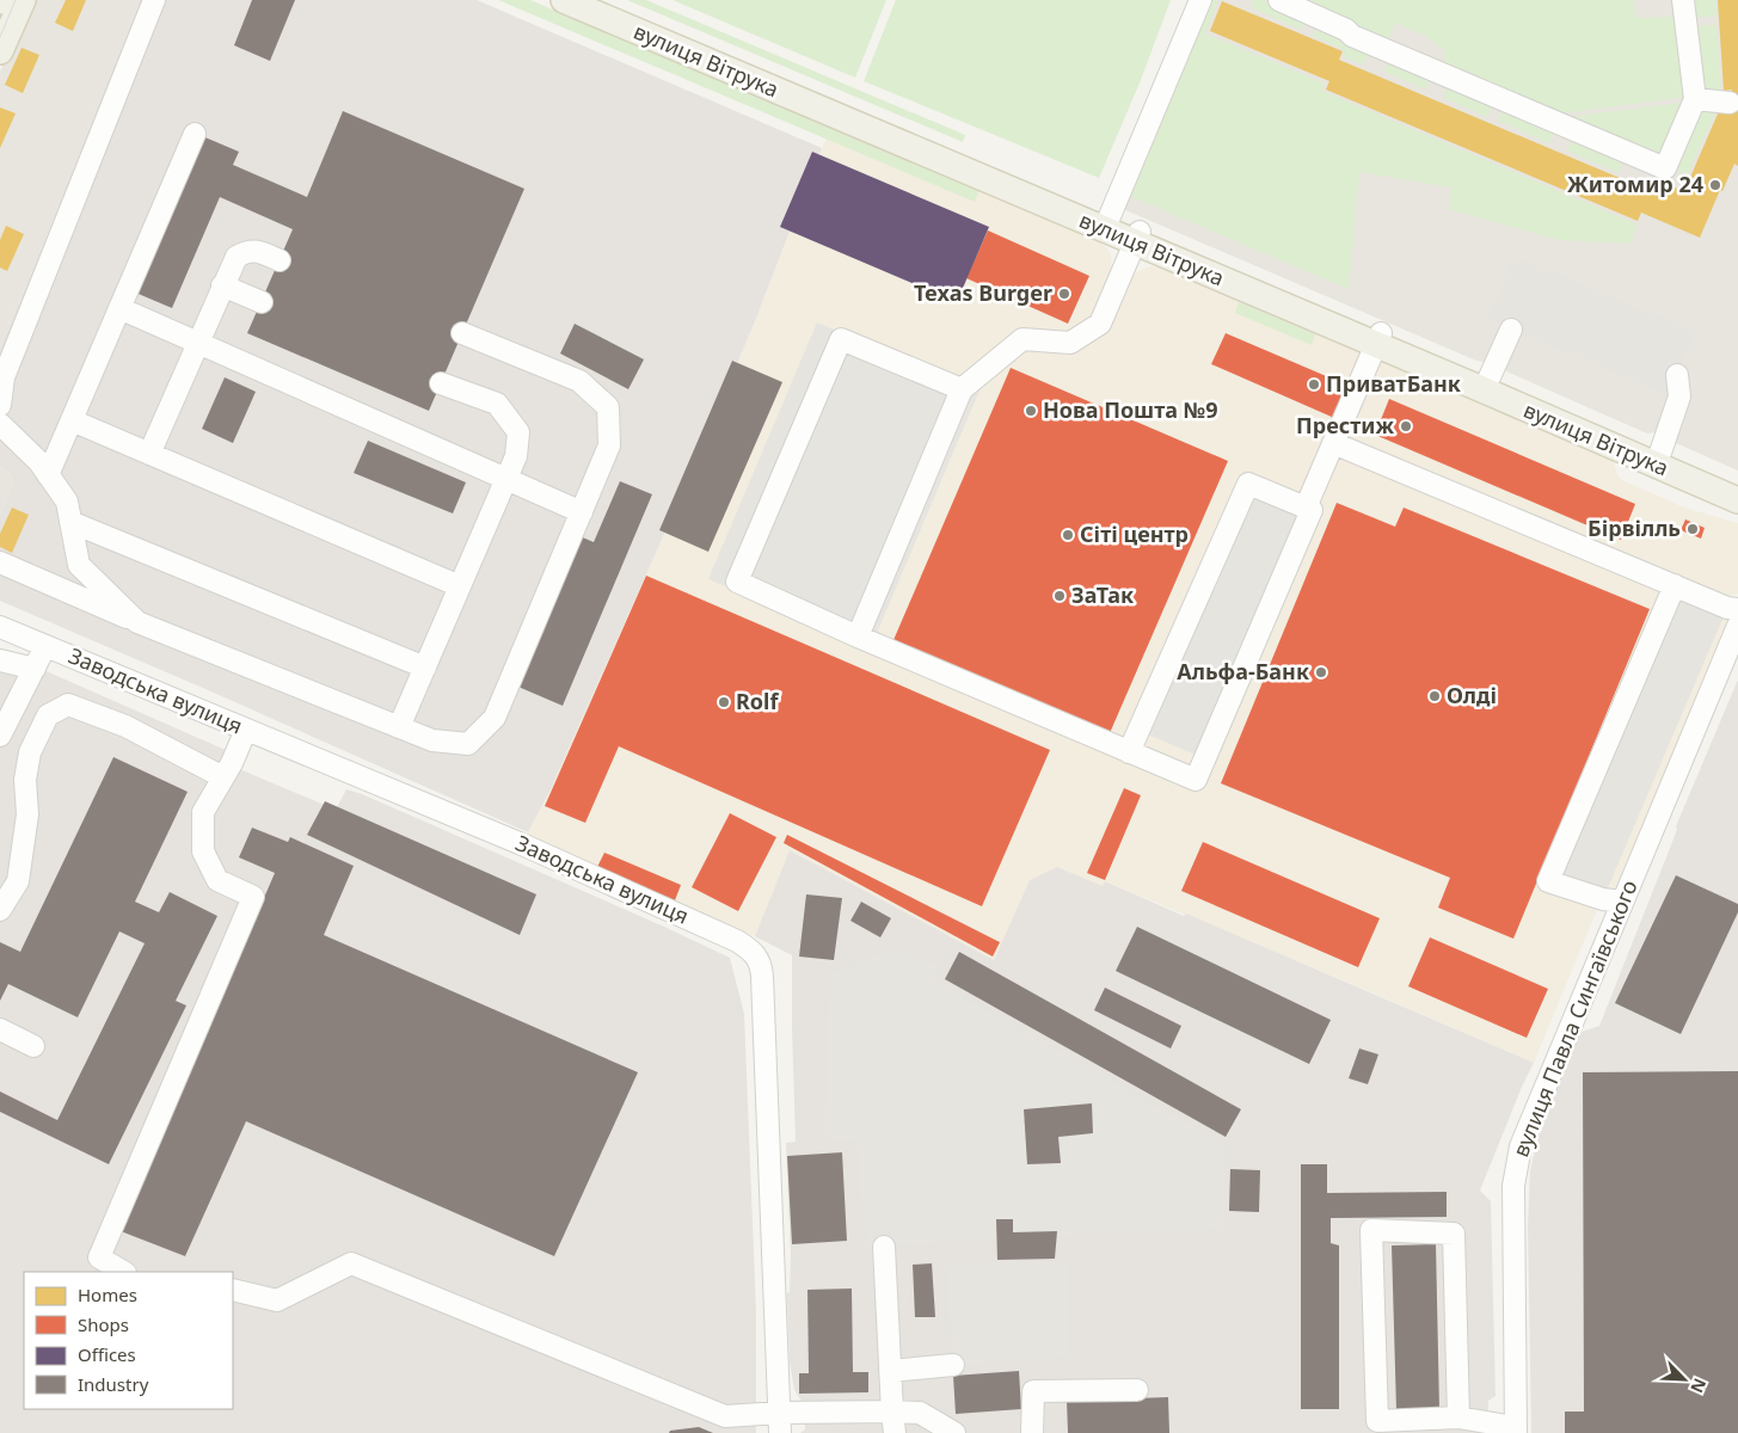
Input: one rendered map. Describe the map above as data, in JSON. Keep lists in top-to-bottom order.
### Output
{
  "streets": {
    "main road": ["вулиця Вітрука"],
    "street": ["Заводська вулиця", "вулиця Павла Сингаївського"]
  },
  "places": [
    "Житомир 24",
    "Texas Burger",
    "ПриватБанк",
    "Нова Пошта №9",
    "Престиж",
    "Бірвілль",
    "Сіті центр",
    "ЗаТак",
    "Альфа-Банк",
    "Олді",
    "Rolf"
  ],
  "legend": [
    "Homes",
    "Shops",
    "Offices",
    "Industry"
  ],
  "north": "bottom right"
}
